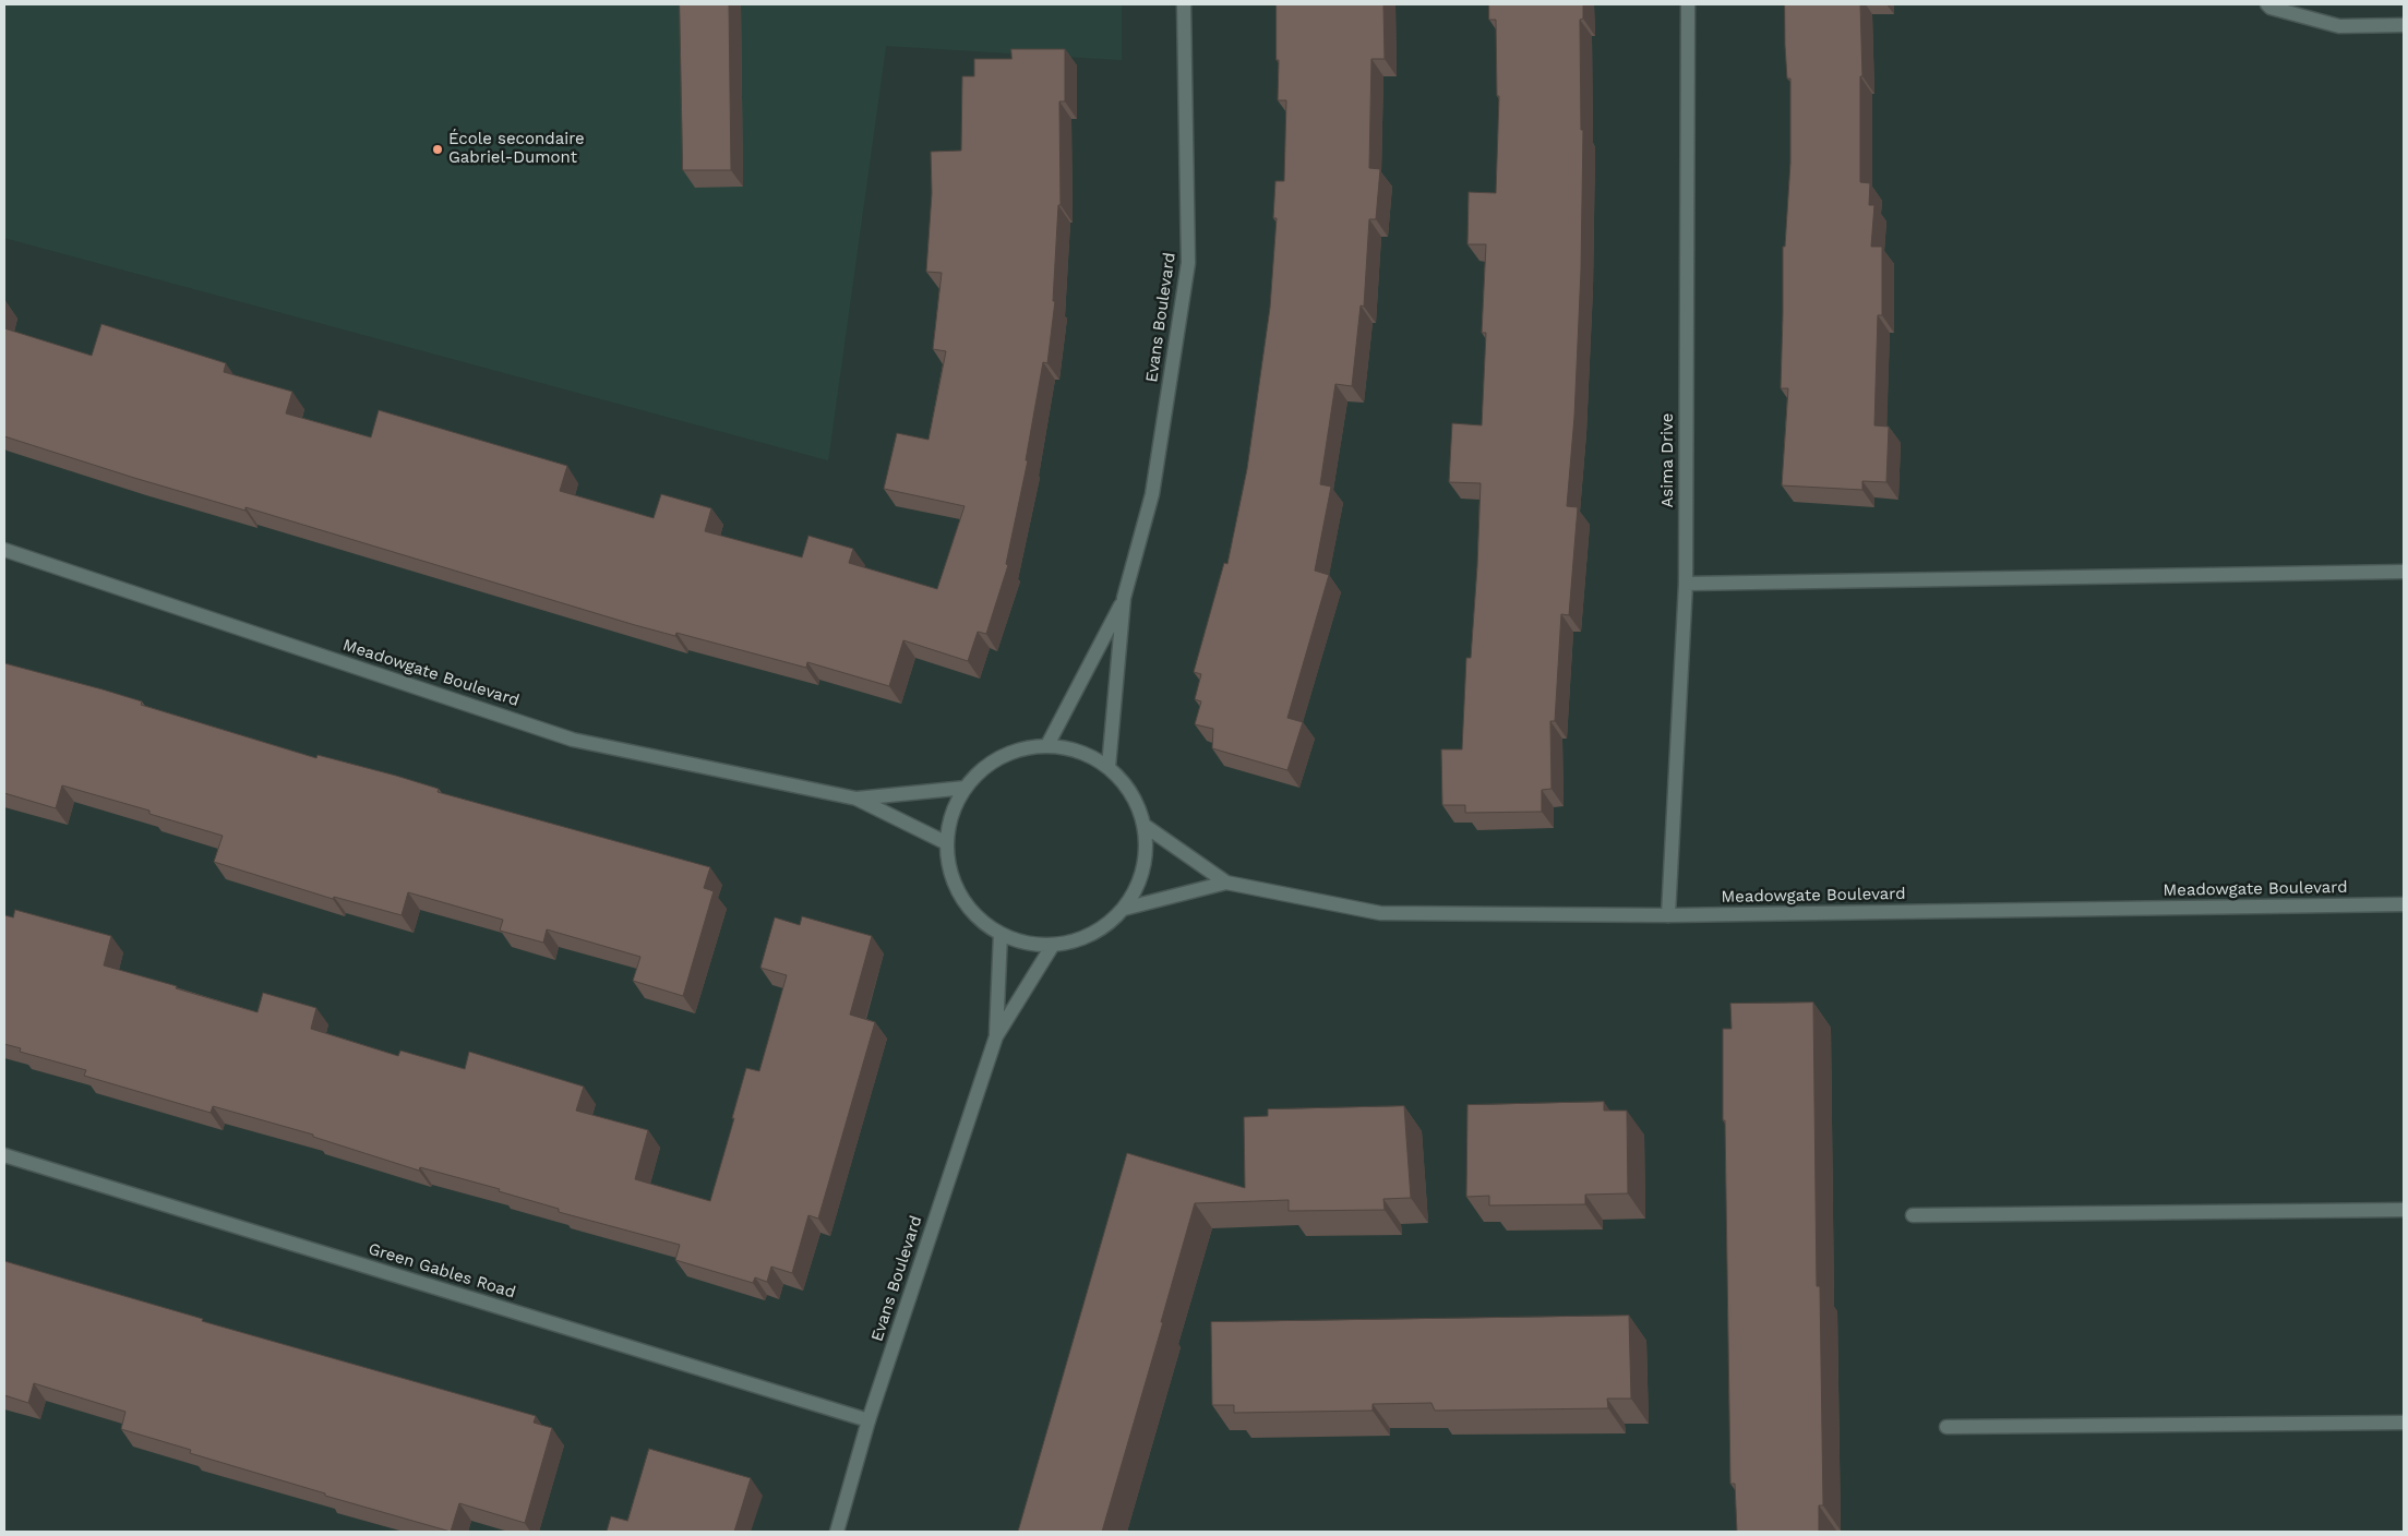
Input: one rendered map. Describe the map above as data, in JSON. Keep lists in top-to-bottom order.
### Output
{
  "streets": {
    "street": [
      "Evans Boulevard",
      "Asima Drive",
      "Meadowgate Boulevard",
      "Green Gables Road"
    ]
  },
  "crossings": [
    ["Evans Boulevard", "Green Gables Road"],
    ["Asima Drive", "Meadowgate Boulevard"]
  ],
  "places": ["École secondaire Gabriel-Dumont"]
}
